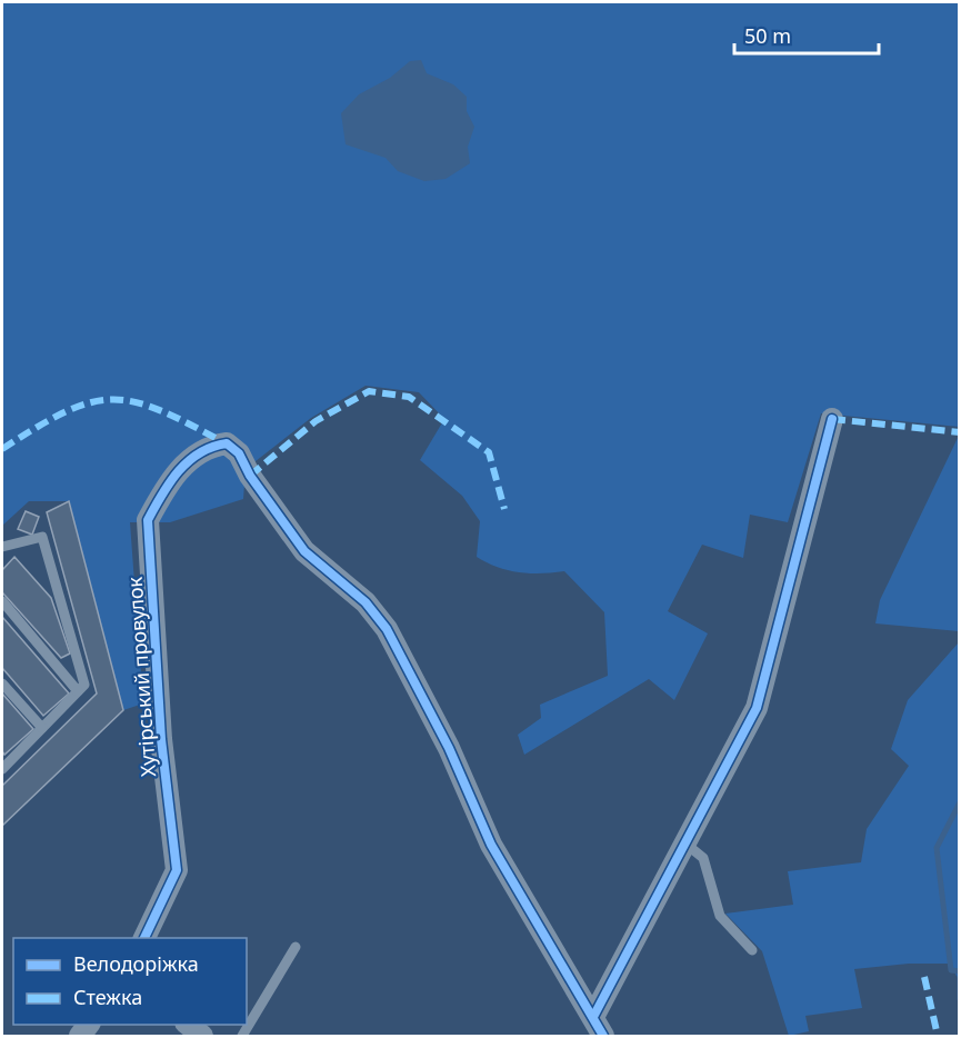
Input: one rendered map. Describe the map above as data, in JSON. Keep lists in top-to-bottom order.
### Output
{
  "streets": {
    "street": ["Хутірський провулок"]
  },
  "legend": ["Велодоріжка", "Стежка"],
  "scale_bar": "50 m"
}
